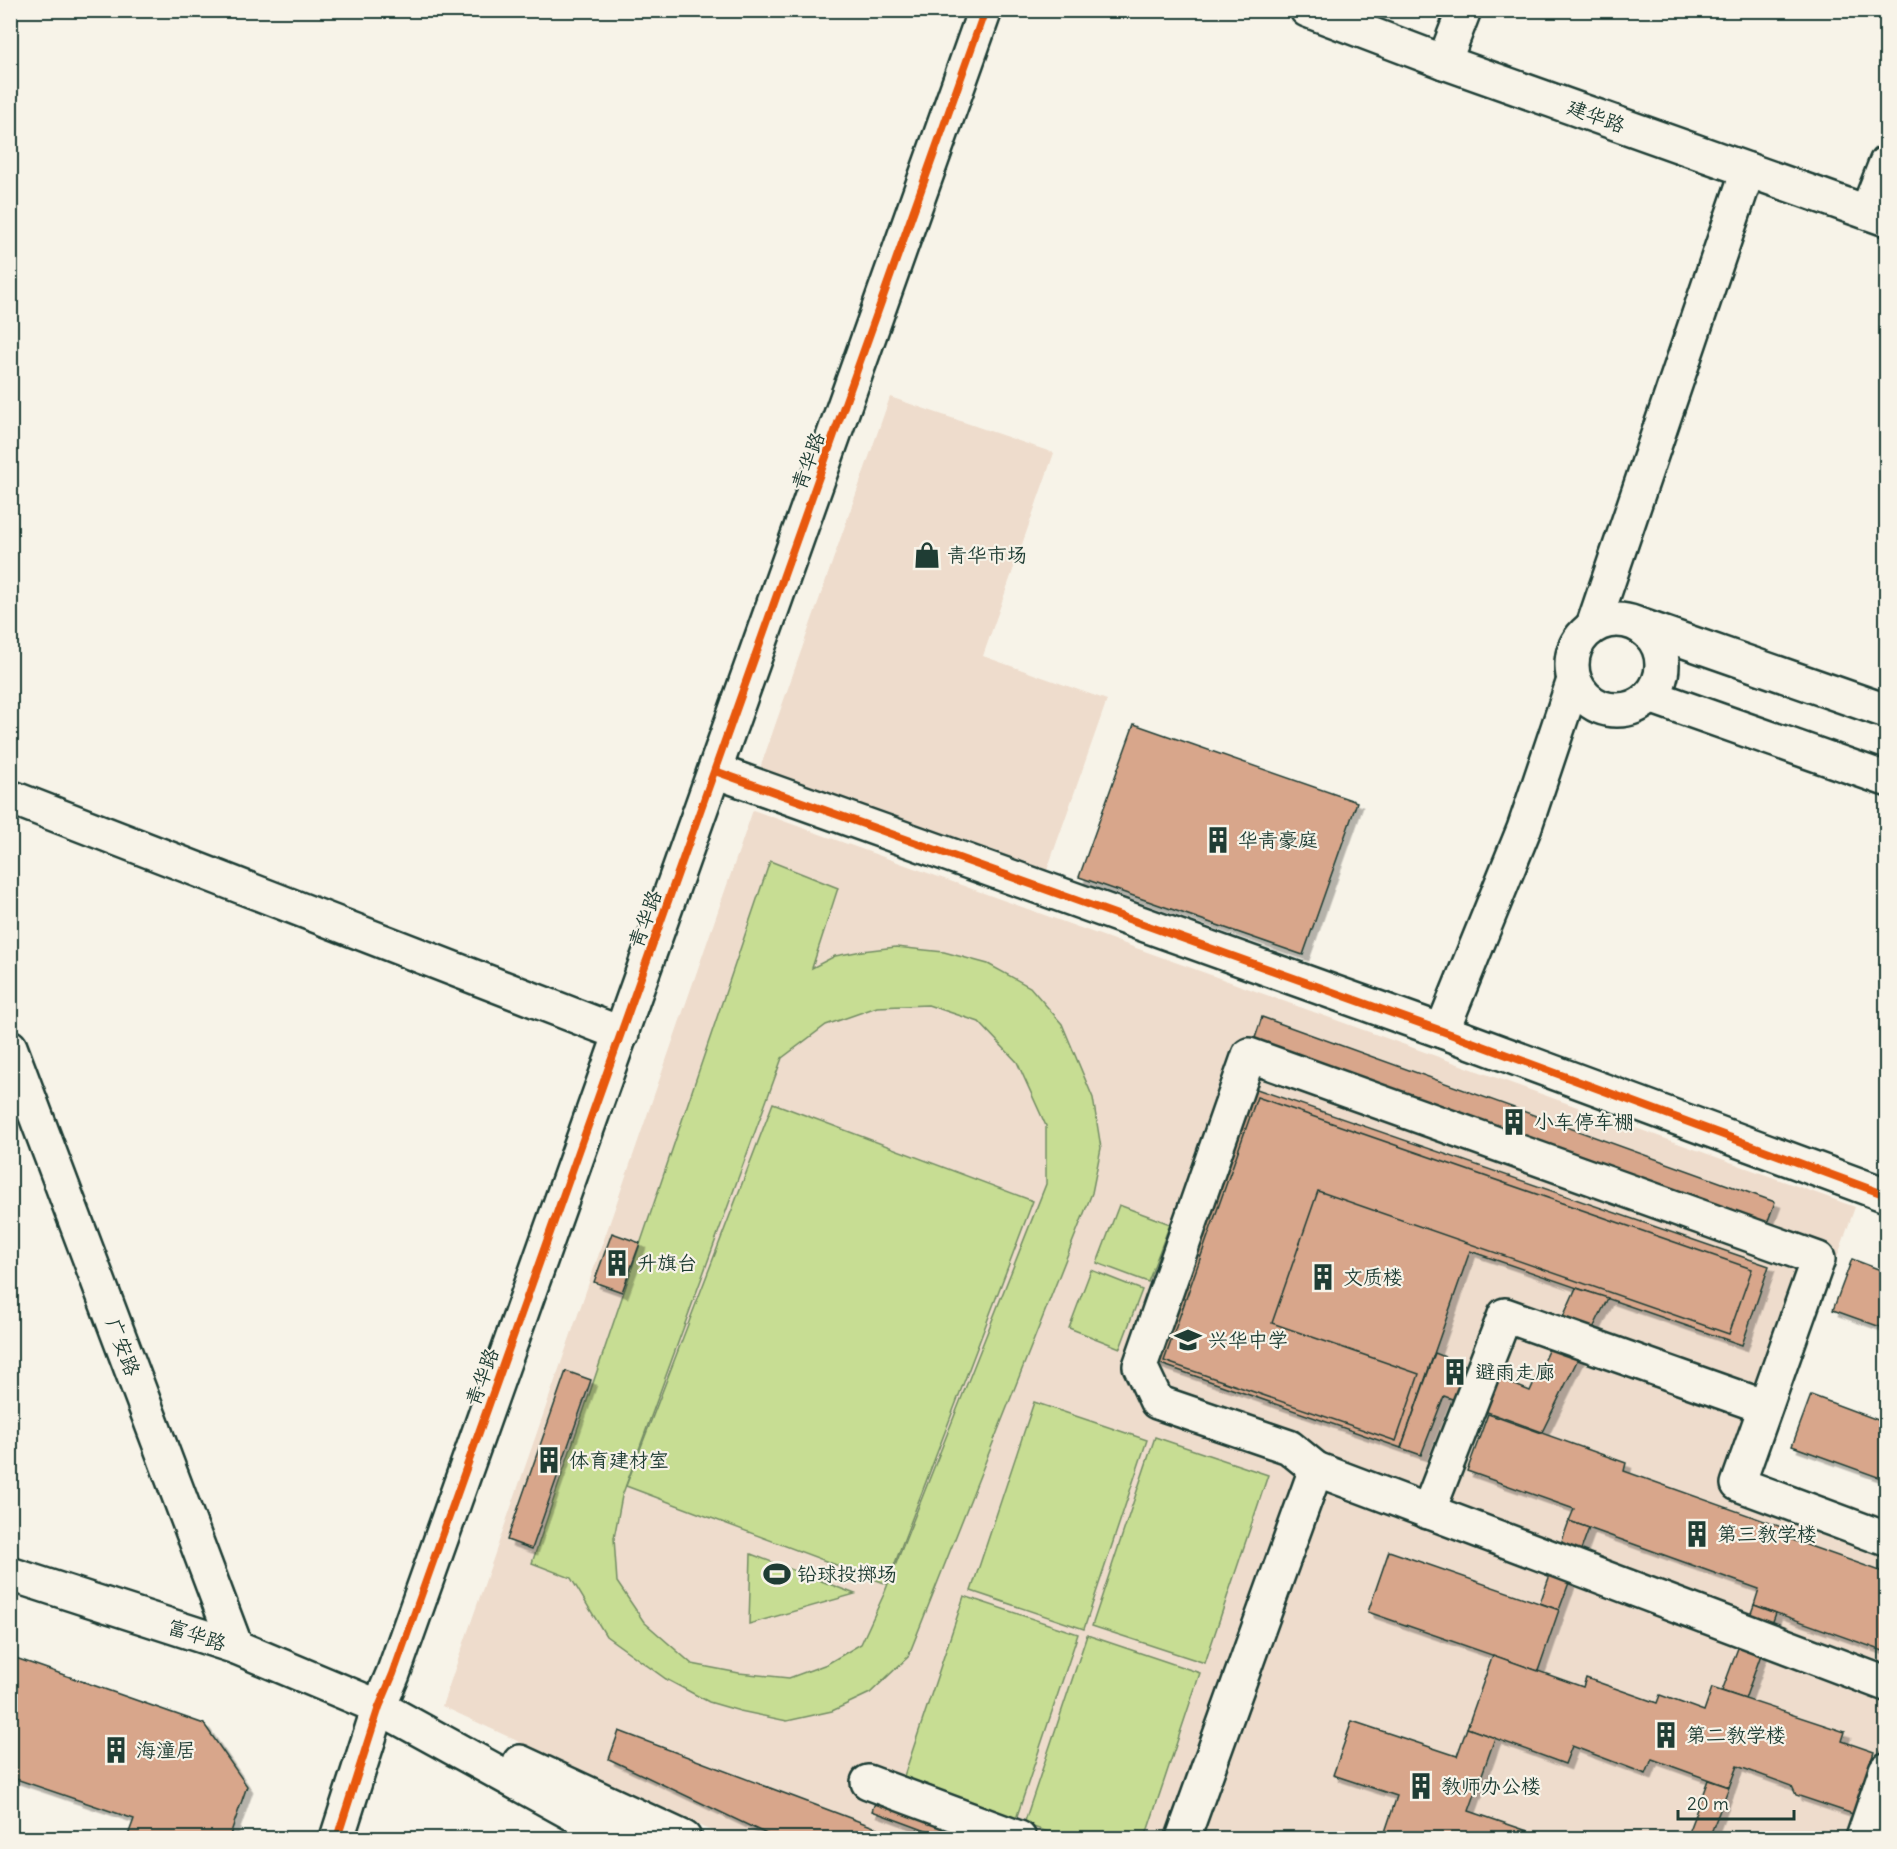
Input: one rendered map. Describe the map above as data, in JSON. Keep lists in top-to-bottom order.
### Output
{
  "streets": {
    "street": [
      "建华路",
      "青华路",
      "广安路",
      "富华路"
    ]
  },
  "crossings": [
    ["青华路", "富华路"],
    ["广安路", "富华路"]
  ],
  "places": {
    "shop": ["青华市场"],
    "building": [
      "华青豪庭",
      "小车停车棚",
      "升旗台",
      "文质楼",
      "避雨走廊",
      "体育建材室",
      "第三教学楼",
      "第二教学楼",
      "海潼居",
      "教师办公楼"
    ],
    "school or university": ["兴华中学"],
    "sports": ["铅球投掷场"]
  },
  "scale_bar": "20 m"
}
